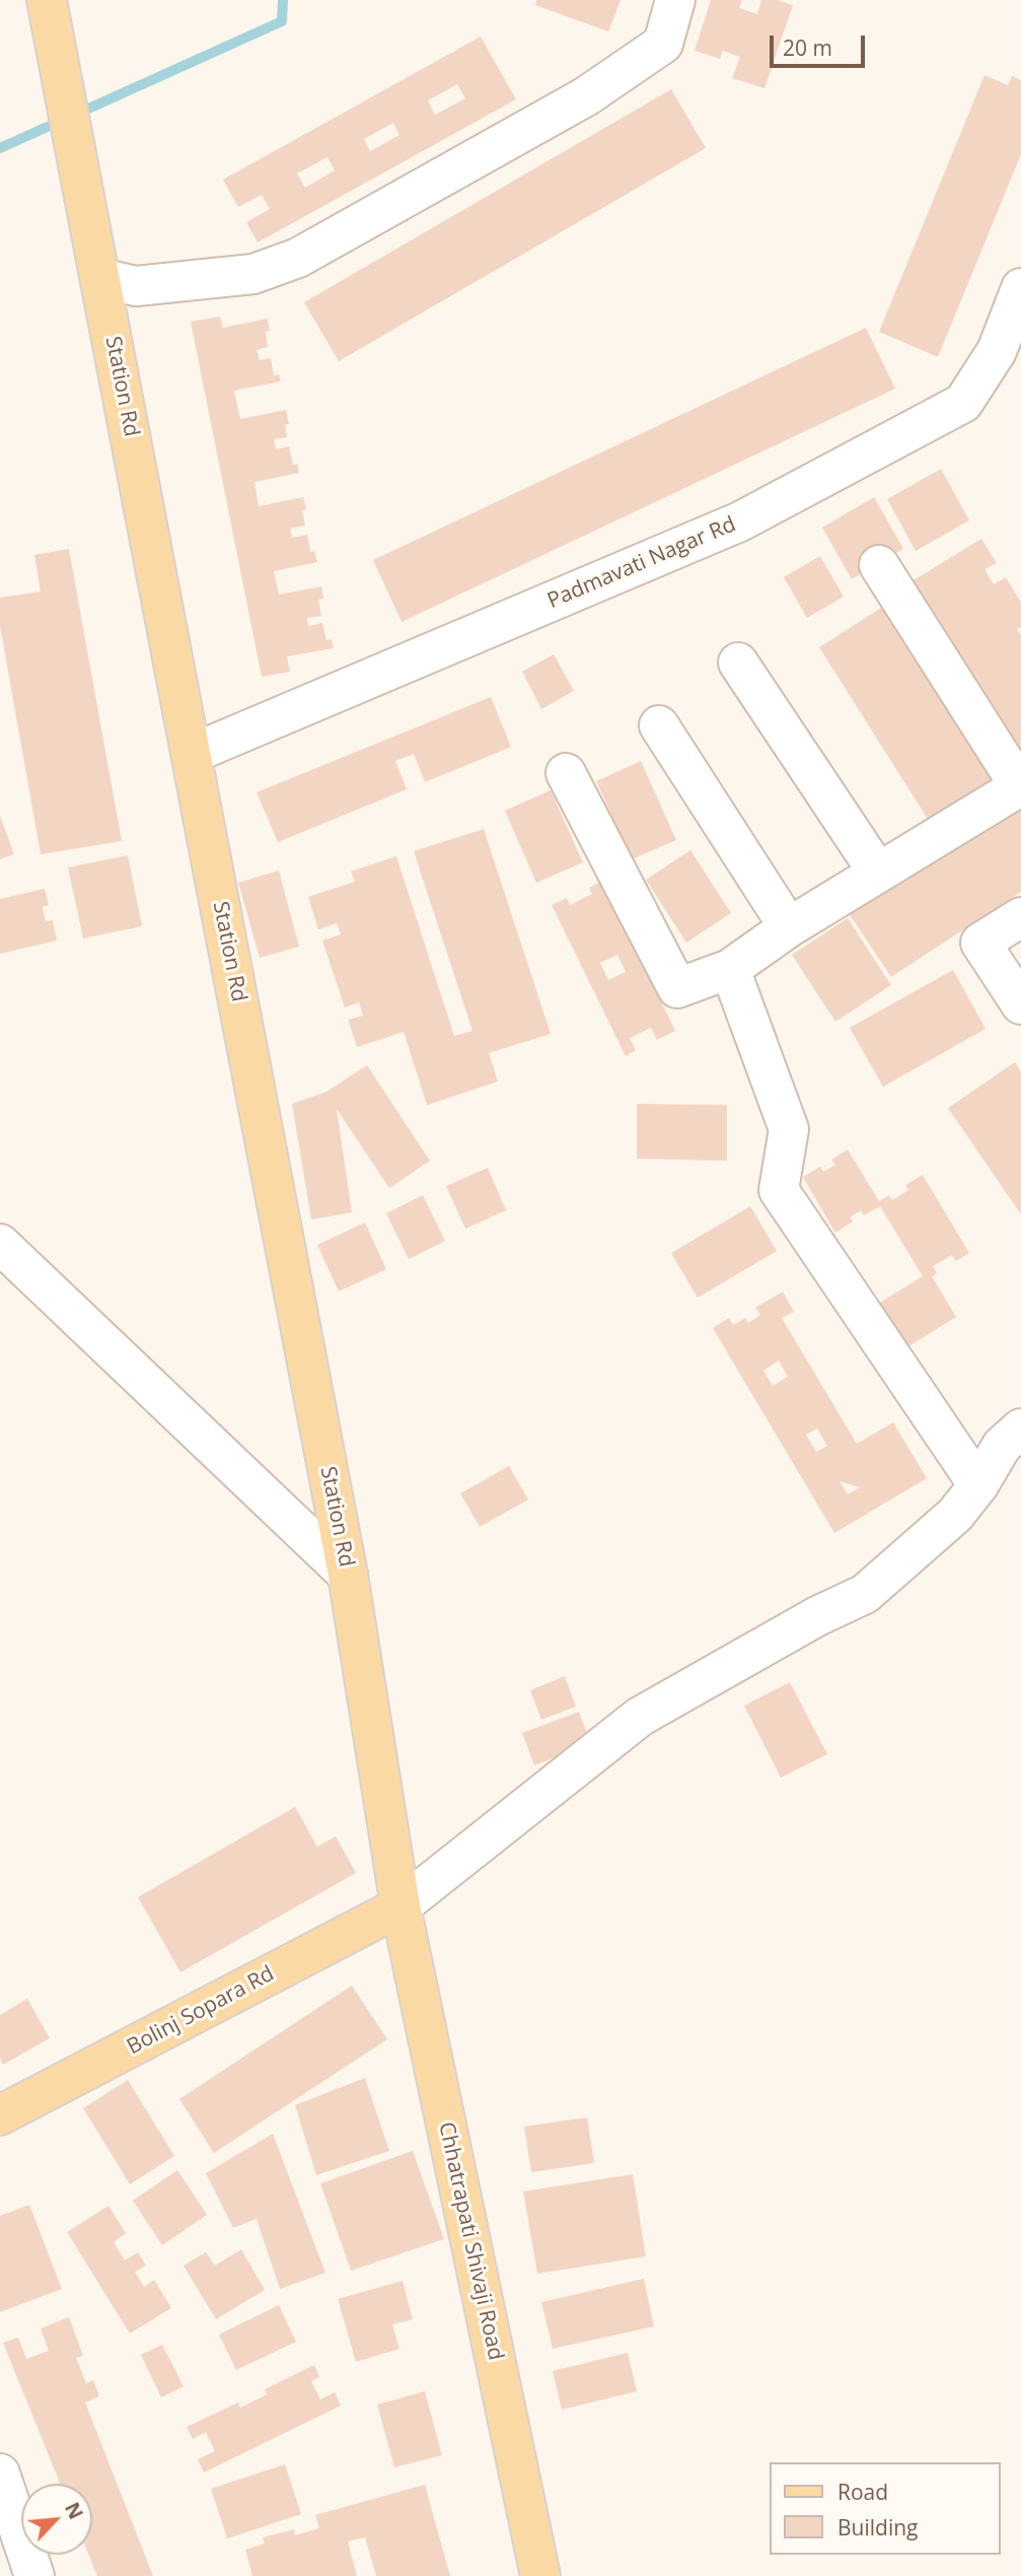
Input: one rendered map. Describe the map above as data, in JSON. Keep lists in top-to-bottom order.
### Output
{
  "streets": {
    "main road": ["Station Rd", "Bolinj Sopara Rd", "Chhatrapati Shivaji Road"],
    "street": ["Padmavati Nagar Rd"]
  },
  "crossings": [
    ["Station Rd", "Padmavati Nagar Rd"],
    ["Station Rd", "Bolinj Sopara Rd"],
    ["Station Rd", "Chhatrapati Shivaji Road"],
    ["Bolinj Sopara Rd", "Chhatrapati Shivaji Road"]
  ],
  "legend": ["Road", "Building"],
  "scale_bar": "20 m",
  "north": "top right"
}
